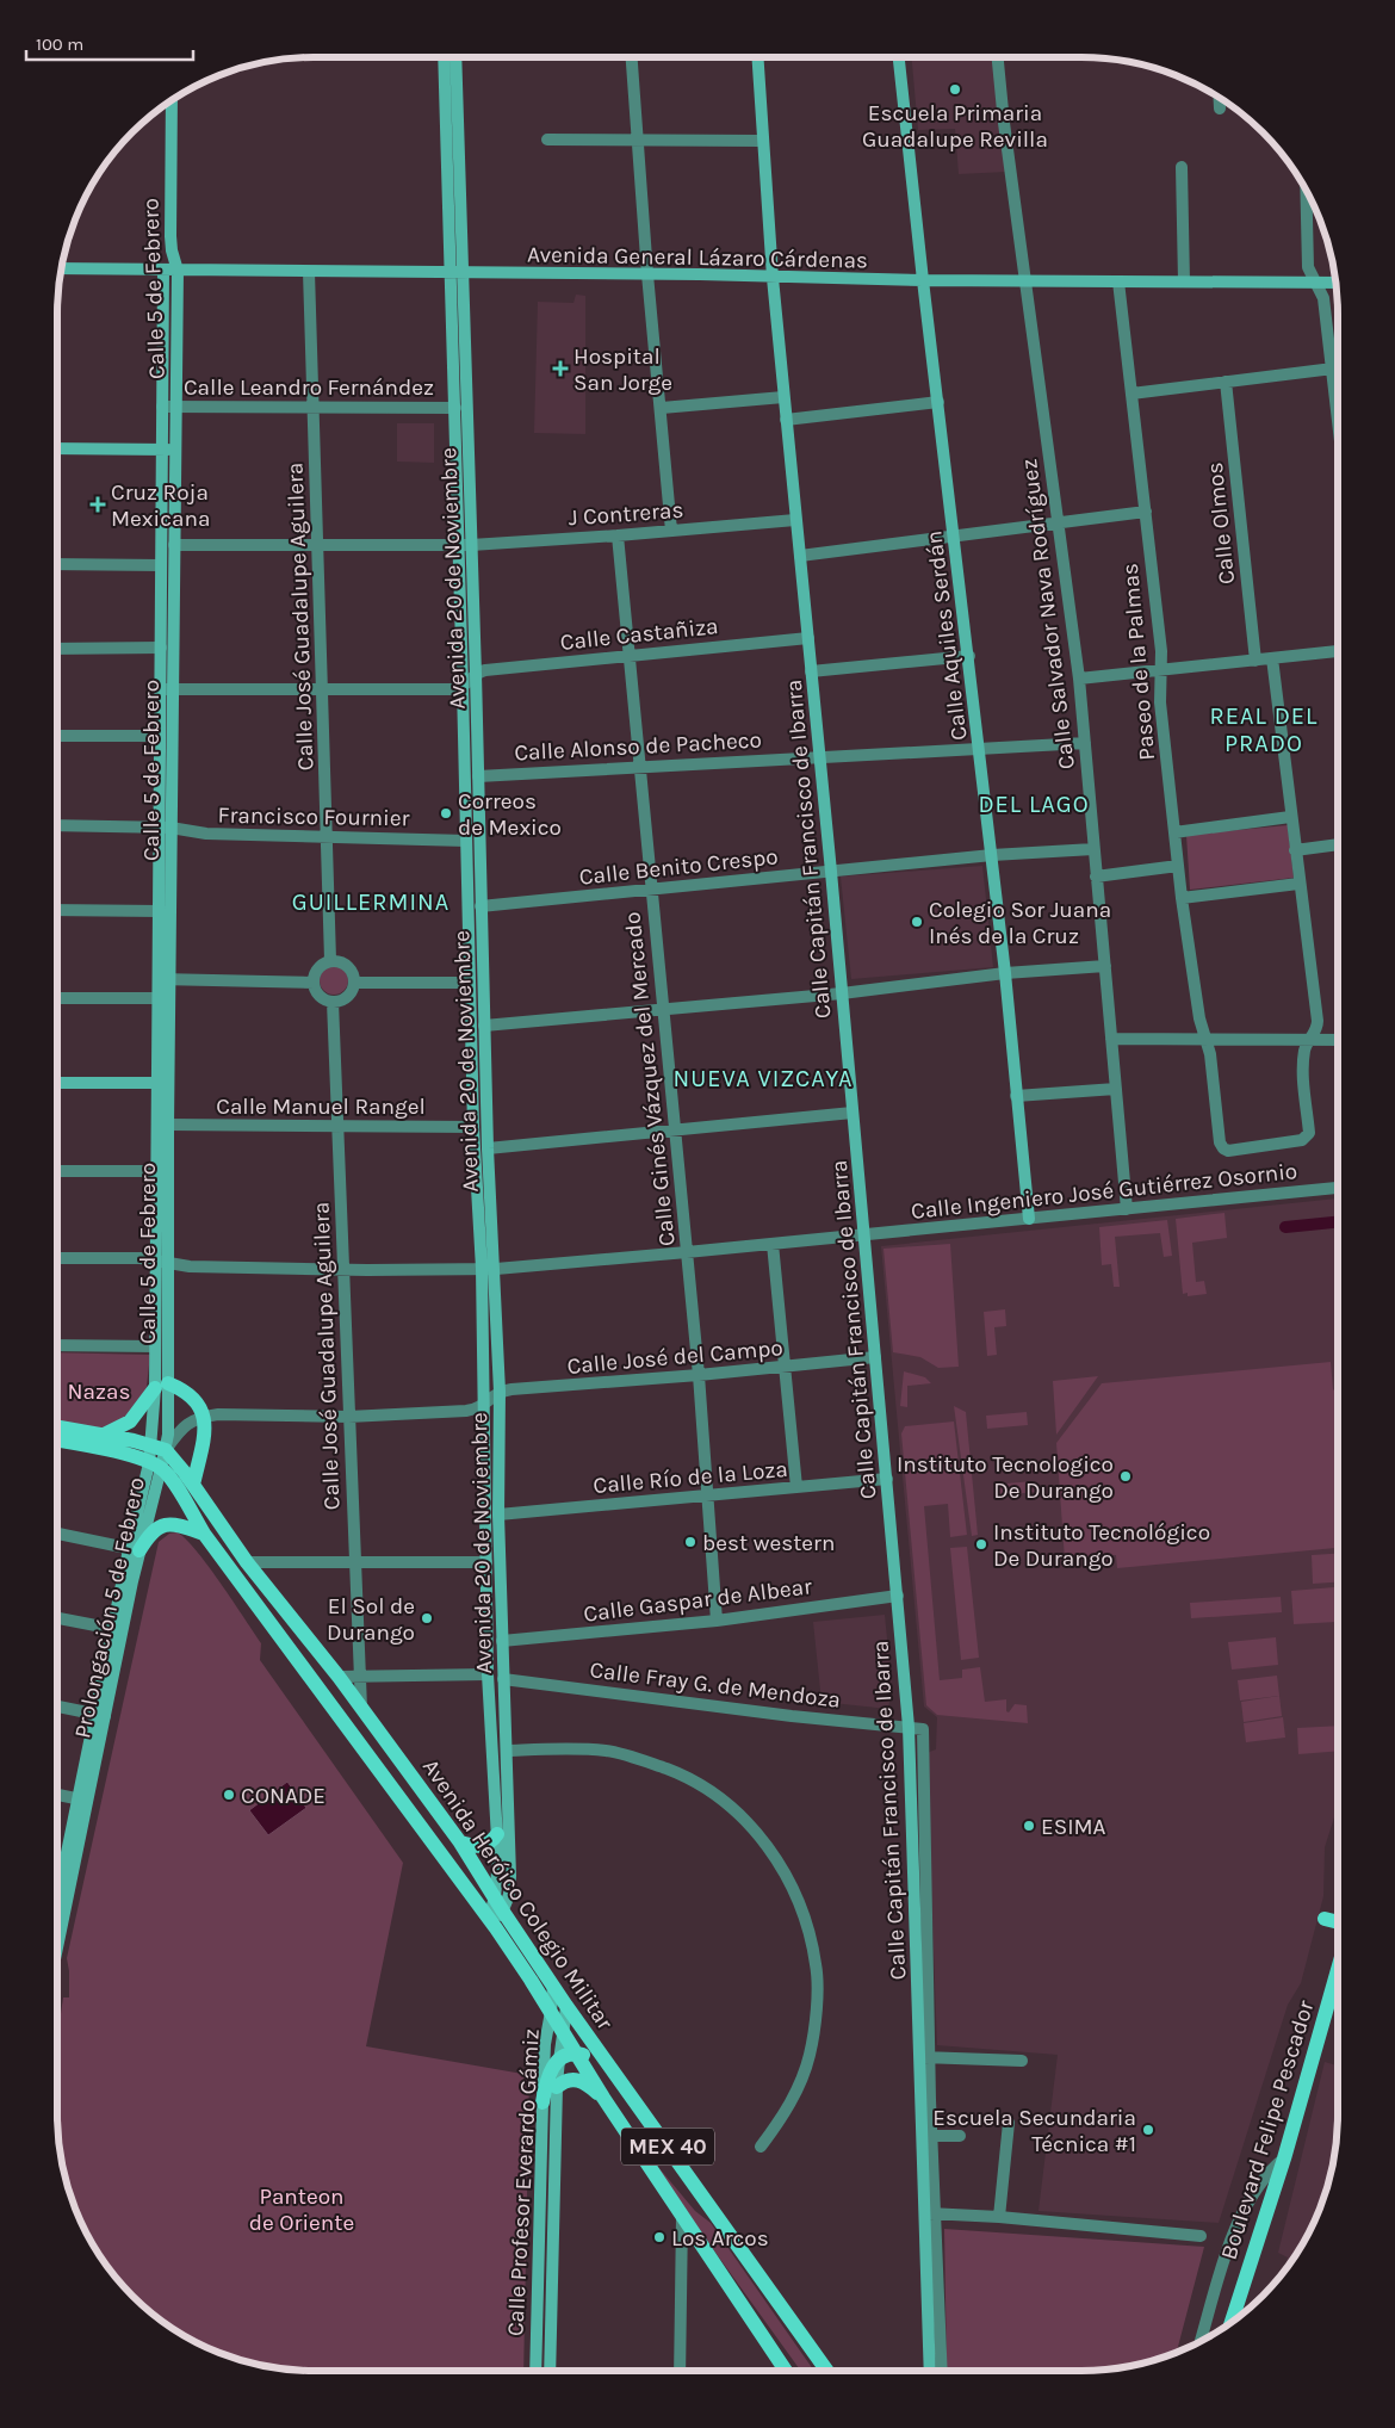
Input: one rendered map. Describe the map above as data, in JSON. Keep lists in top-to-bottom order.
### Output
{
  "streets": {
    "main road": [
      "Avenida General Lázaro Cárdenas",
      "Calle 5 de Febrero",
      "Avenida 20 de Noviembre",
      "Calle Aquiles Serdán",
      "Calle Capitán Francisco de Ibarra",
      "Prolongación 5 de Febrero",
      "Avenida Heróico Colegio Militar",
      "Boulevard Felipe Pescador",
      "MEX 40",
      "Calle Profesor Everardo Gámiz"
    ],
    "street": [
      "Calle Leandro Fernández",
      "J Contreras",
      "Calle Olmos",
      "Calle Salvador Nava Rodríguez",
      "Calle José Guadalupe Aguilera",
      "Calle Castañiza",
      "Paseo de la Palmas",
      "Calle Alonso de Pacheco",
      "Francisco Fournier",
      "Calle Benito Crespo",
      "Calle Ginés Vázquez del Mercado",
      "Calle Manuel Rangel",
      "Calle Ingeniero José Gutiérrez Osornio",
      "Calle José del Campo",
      "Calle Río de la Loza",
      "Calle Gaspar de Albear",
      "Calle Fray G. de Mendoza"
    ]
  },
  "crossings": [
    ["Avenida General Lázaro Cárdenas", "Calle 5 de Febrero"],
    ["Avenida General Lázaro Cárdenas", "Avenida 20 de Noviembre"],
    ["Avenida General Lázaro Cárdenas", "Calle Salvador Nava Rodríguez"],
    ["Avenida General Lázaro Cárdenas", "Calle José Guadalupe Aguilera"],
    ["Avenida General Lázaro Cárdenas", "Calle Aquiles Serdán"],
    ["Avenida General Lázaro Cárdenas", "Paseo de la Palmas"],
    ["Avenida General Lázaro Cárdenas", "Calle Capitán Francisco de Ibarra"],
    ["Calle 5 de Febrero", "Calle Leandro Fernández"],
    ["Calle 5 de Febrero", "J Contreras"],
    ["Calle 5 de Febrero", "Francisco Fournier"],
    ["Calle 5 de Febrero", "Calle Manuel Rangel"],
    ["Calle 5 de Febrero", "Calle Ingeniero José Gutiérrez Osornio"],
    ["Calle 5 de Febrero", "Prolongación 5 de Febrero"],
    ["Calle 5 de Febrero", "Avenida Heróico Colegio Militar"],
    ["Calle Leandro Fernández", "Avenida 20 de Noviembre"],
    ["Calle Leandro Fernández", "Calle José Guadalupe Aguilera"],
    ["J Contreras", "Avenida 20 de Noviembre"],
    ["J Contreras", "Calle José Guadalupe Aguilera"],
    ["J Contreras", "Calle Capitán Francisco de Ibarra"],
    ["J Contreras", "Calle Ginés Vázquez del Mercado"],
    ["Avenida 20 de Noviembre", "Calle Castañiza"],
    ["Avenida 20 de Noviembre", "Calle Alonso de Pacheco"],
    ["Avenida 20 de Noviembre", "Francisco Fournier"],
    ["Avenida 20 de Noviembre", "Calle Benito Crespo"],
    ["Avenida 20 de Noviembre", "Calle Manuel Rangel"],
    ["Avenida 20 de Noviembre", "Calle Ingeniero José Gutiérrez Osornio"],
    ["Avenida 20 de Noviembre", "Calle José del Campo"],
    ["Avenida 20 de Noviembre", "Calle Río de la Loza"],
    ["Avenida 20 de Noviembre", "Calle Gaspar de Albear"],
    ["Avenida 20 de Noviembre", "Calle Fray G. de Mendoza"],
    ["Avenida 20 de Noviembre", "Avenida Heróico Colegio Militar"],
    ["Calle Salvador Nava Rodríguez", "Calle Alonso de Pacheco"],
    ["Calle Salvador Nava Rodríguez", "Calle Benito Crespo"],
    ["Calle Salvador Nava Rodríguez", "Calle Ingeniero José Gutiérrez Osornio"],
    ["Calle José Guadalupe Aguilera", "Francisco Fournier"],
    ["Calle José Guadalupe Aguilera", "Calle Manuel Rangel"],
    ["Calle José Guadalupe Aguilera", "Calle Ingeniero José Gutiérrez Osornio"],
    ["Calle José Guadalupe Aguilera", "Avenida Heróico Colegio Militar"],
    ["Calle Castañiza", "Calle Capitán Francisco de Ibarra"],
    ["Calle Castañiza", "Calle Ginés Vázquez del Mercado"],
    ["Calle Aquiles Serdán", "Calle Alonso de Pacheco"],
    ["Calle Aquiles Serdán", "Calle Benito Crespo"],
    ["Calle Aquiles Serdán", "Calle Ingeniero José Gutiérrez Osornio"],
    ["Calle Alonso de Pacheco", "Calle Capitán Francisco de Ibarra"],
    ["Calle Alonso de Pacheco", "Calle Ginés Vázquez del Mercado"],
    ["Calle Capitán Francisco de Ibarra", "Calle Benito Crespo"],
    ["Calle Capitán Francisco de Ibarra", "Calle Ingeniero José Gutiérrez Osornio"],
    ["Calle Capitán Francisco de Ibarra", "Calle José del Campo"],
    ["Calle Capitán Francisco de Ibarra", "Calle Río de la Loza"],
    ["Calle Capitán Francisco de Ibarra", "Calle Gaspar de Albear"],
    ["Calle Capitán Francisco de Ibarra", "Calle Fray G. de Mendoza"],
    ["Calle Benito Crespo", "Calle Ginés Vázquez del Mercado"],
    ["Calle Ginés Vázquez del Mercado", "Calle Ingeniero José Gutiérrez Osornio"],
    ["Calle Ginés Vázquez del Mercado", "Calle José del Campo"],
    ["Calle Ginés Vázquez del Mercado", "Calle Río de la Loza"],
    ["Calle Ginés Vázquez del Mercado", "Calle Gaspar de Albear"],
    ["Prolongación 5 de Febrero", "Avenida Heróico Colegio Militar"],
    ["Avenida Heróico Colegio Militar", "Calle Profesor Everardo Gámiz"]
  ],
  "districts": [
    "REAL DEL PRADO",
    "DEL LAGO",
    "GUILLERMINA",
    "NUEVA VIZCAYA"
  ],
  "parks": ["Nazas", "Panteon de Oriente"],
  "places": {
    "other": [
      "Escuela Primaria Guadalupe Revilla",
      "Correos de Mexico",
      "Colegio Sor Juana Inés de la Cruz",
      "Instituto Tecnologico De Durango",
      "best western",
      "Instituto Tecnológico De Durango",
      "El Sol de Durango",
      "CONADE",
      "ESIMA",
      "Escuela Secundaria Técnica #1",
      "Los Arcos"
    ],
    "health": ["Hospital San Jorge", "Cruz Roja Mexicana"]
  },
  "scale_bar": "100 m"
}
